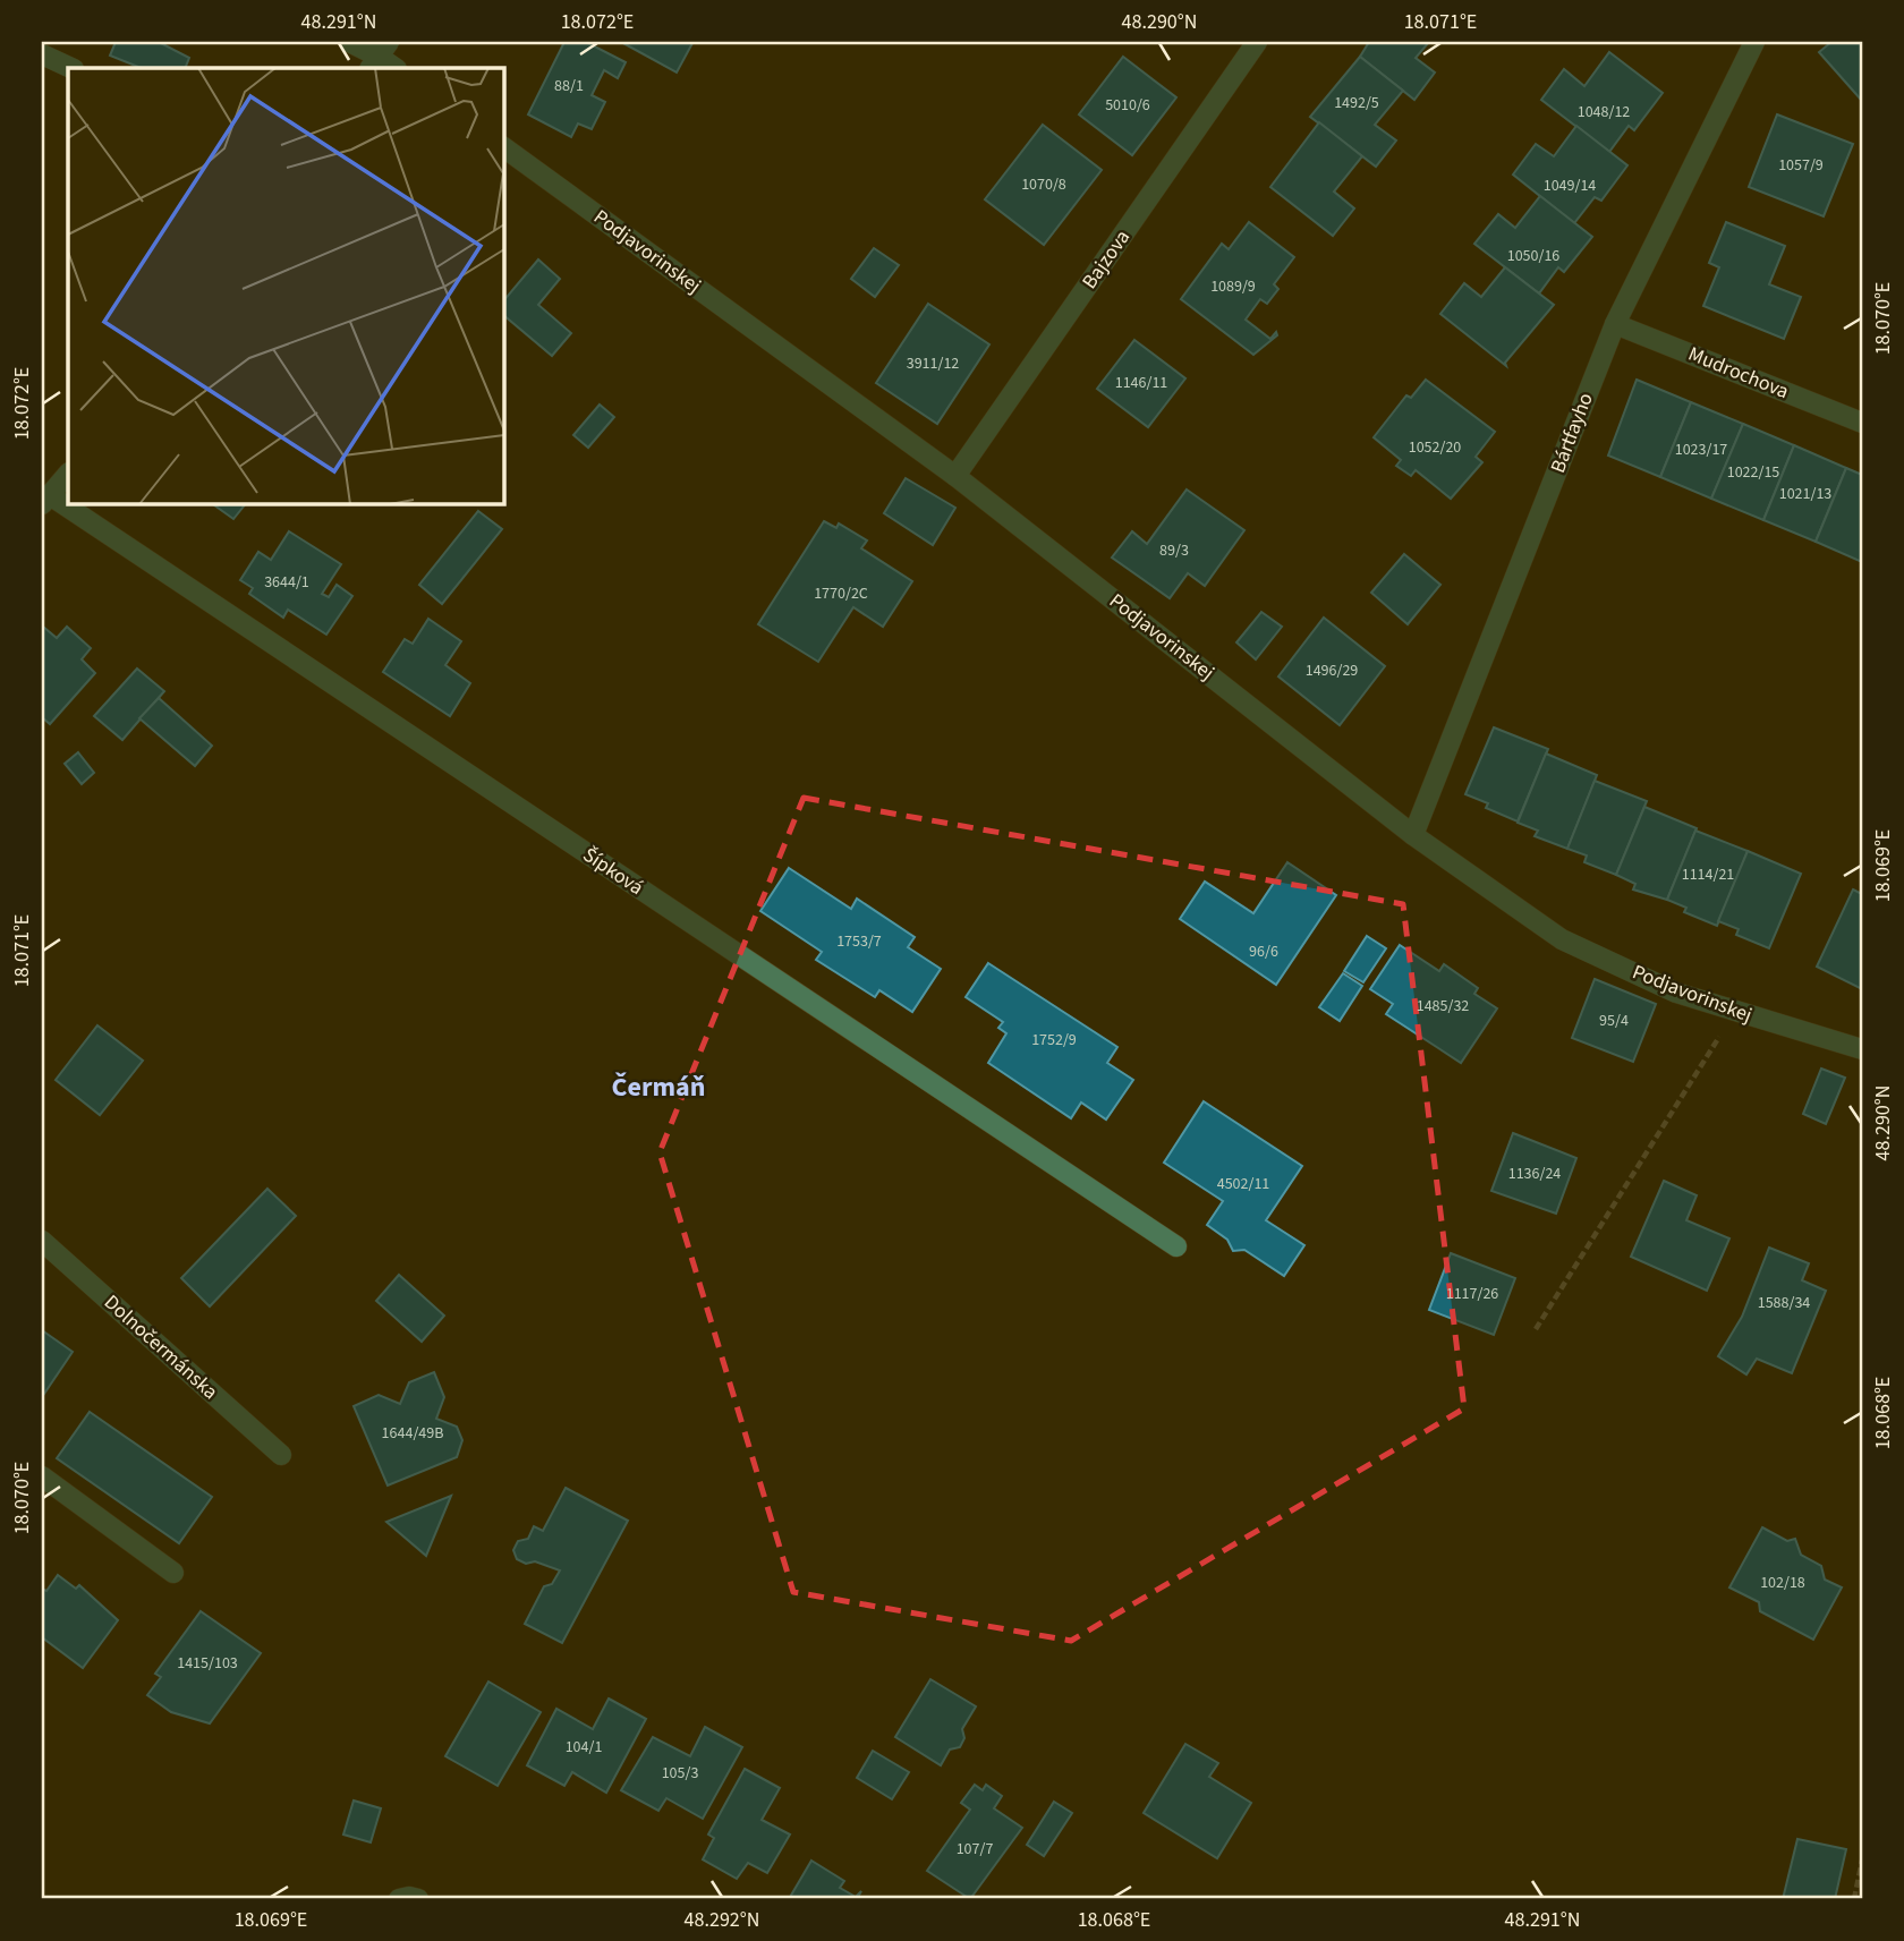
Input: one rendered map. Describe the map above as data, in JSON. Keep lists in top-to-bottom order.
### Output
{
  "streets": {
    "street": [
      "Podjavorinskej",
      "Bajzova",
      "Mudrochova",
      "Bártfayho",
      "Šípková",
      "Dolnočermánska"
    ]
  },
  "crossings": [
    ["Podjavorinskej", "Bajzova"],
    ["Podjavorinskej", "Bártfayho"],
    ["Mudrochova", "Bártfayho"]
  ],
  "districts": ["Čermáň"],
  "house_numbers": [
    "88/1",
    "1492/5",
    "5010/6",
    "1048/12",
    "1057/9",
    "1070/8",
    "1049/14",
    "1050/16",
    "1089/9",
    "3911/12",
    "1146/11",
    "1052/20",
    "1023/17",
    "1022/15",
    "1021/13",
    "89/3",
    "3644/1",
    "1770/2C",
    "1496/29",
    "1114/21",
    "1753/7",
    "96/6",
    "1485/32",
    "95/4",
    "1752/9",
    "1136/24",
    "4502/11",
    "1117/26",
    "1588/34",
    "1644/49B",
    "102/18",
    "1415/103",
    "104/1",
    "105/3",
    "107/7"
  ],
  "coordinates": [
    "48.291°N",
    "18.072°E",
    "48.290°N",
    "18.071°E",
    "18.070°E",
    "18.069°E",
    "18.068°E",
    "48.292°N"
  ]
}
